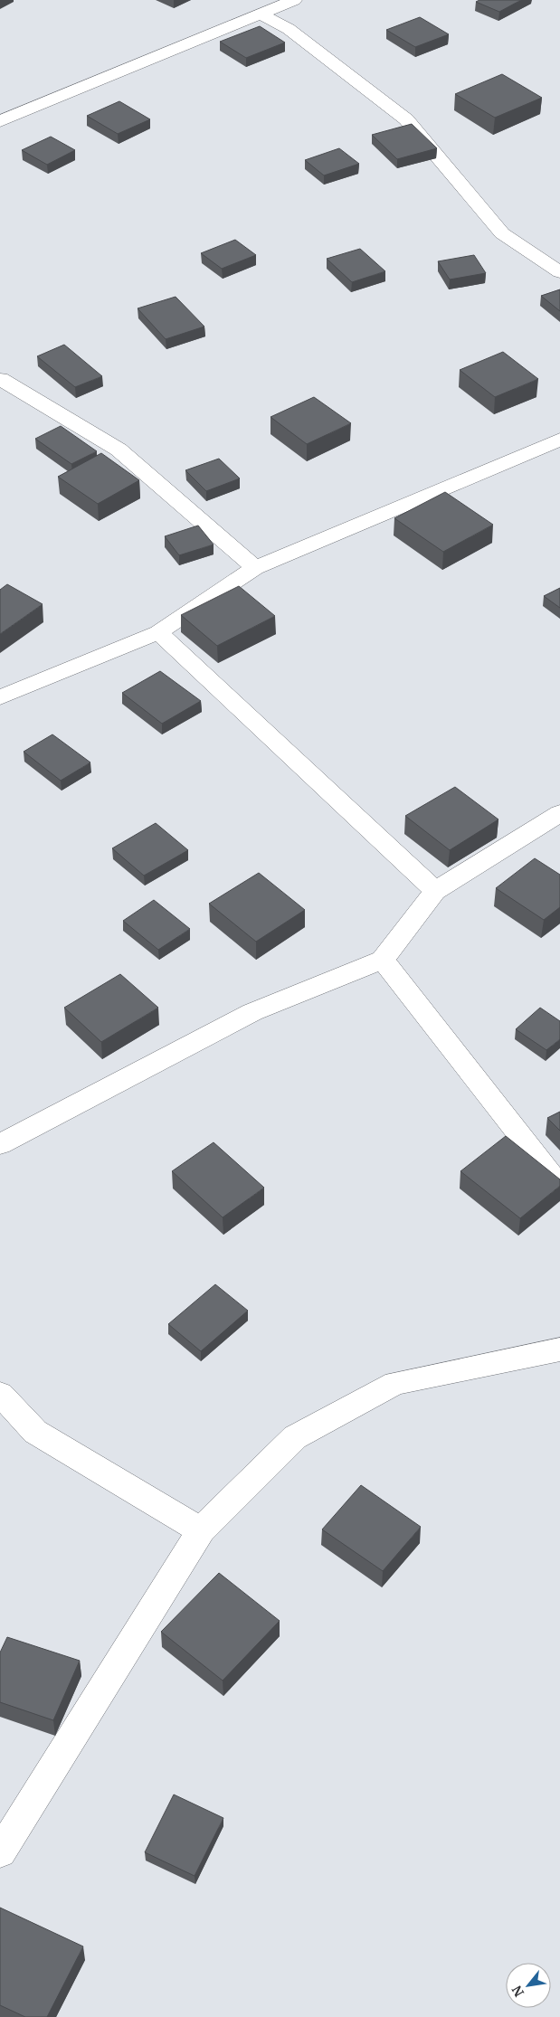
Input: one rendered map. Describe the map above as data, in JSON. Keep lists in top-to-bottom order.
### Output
{
  "north": "bottom left"
}
